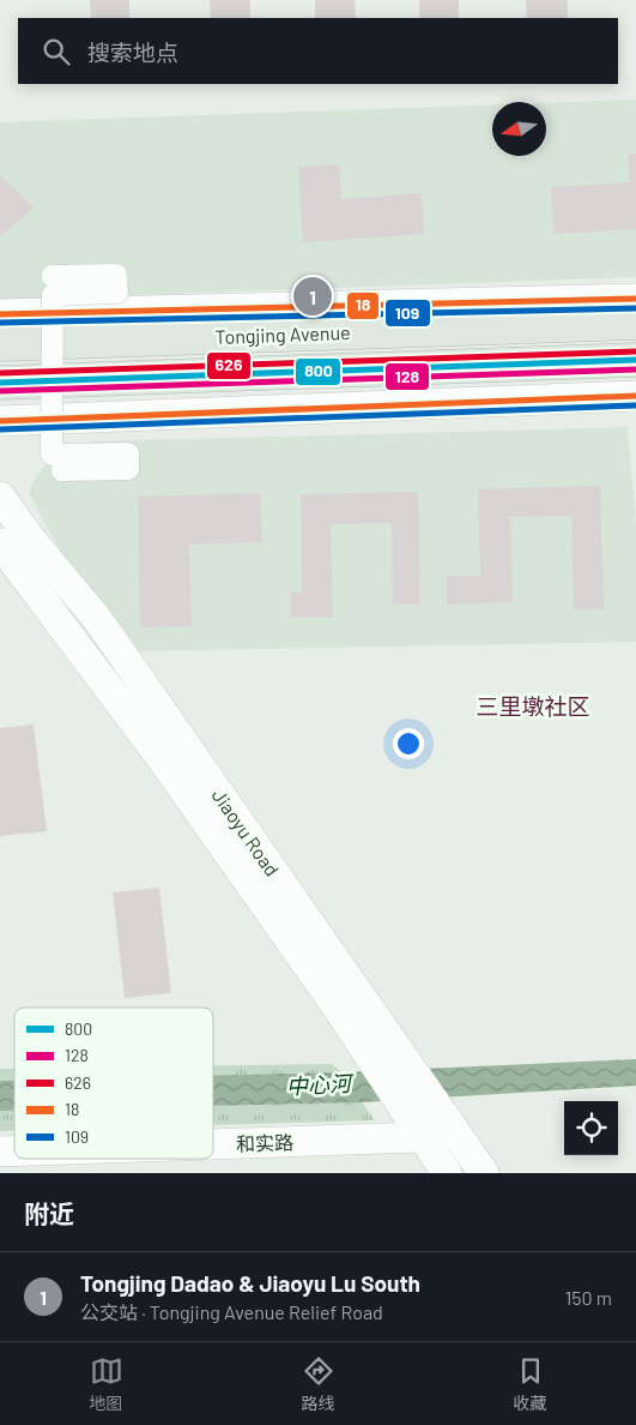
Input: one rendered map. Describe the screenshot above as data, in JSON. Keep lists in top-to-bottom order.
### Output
{
  "streets": {
    "highway": ["Tongjing Avenue"],
    "street": ["Jiaoyu Road", "和实路"]
  },
  "crossings": [
    ["Jiaoyu Road", "和实路"]
  ],
  "districts": ["三里墩社区"],
  "water": ["中心河"],
  "lines": [
    "transit line 18",
    "transit line 109",
    "transit line 626",
    "transit line 800",
    "transit line 128"
  ],
  "legend": [
    "800",
    "128",
    "626",
    "18",
    "109"
  ],
  "north": "left",
  "page": {
    "search": "搜索地点",
    "pins": "1",
    "heading": "附近",
    "list": [
      {
        "mark": "1",
        "name": "Tongjing Dadao & Jiaoyu Lu South",
        "note": "公交站 · Tongjing Avenue Relief Road",
        "value": "150 m"
      }
    ],
    "nav": ["地图", "路线", "收藏"]
  }
}
